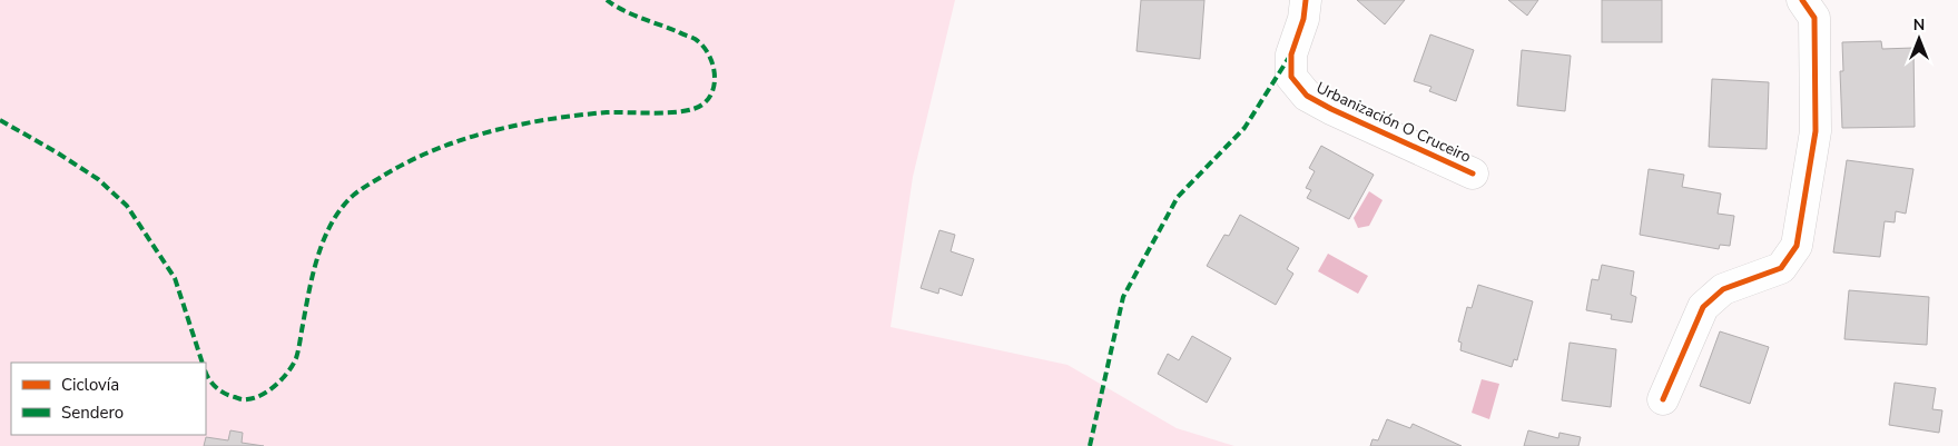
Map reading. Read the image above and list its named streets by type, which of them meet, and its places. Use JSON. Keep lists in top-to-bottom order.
{
  "streets": {
    "street": ["Urbanización O Cruceiro"]
  },
  "legend": ["Ciclovía", "Sendero"],
  "north": "top"
}
